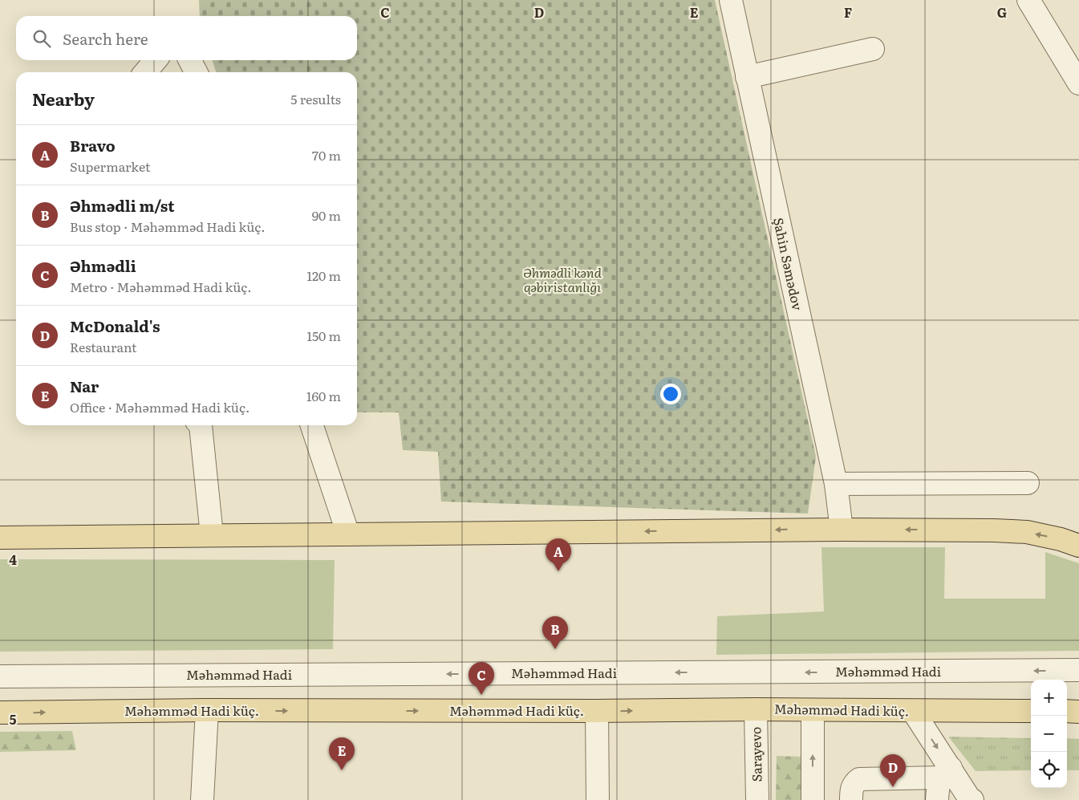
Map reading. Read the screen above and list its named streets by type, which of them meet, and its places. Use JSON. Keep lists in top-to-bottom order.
{
  "streets": {
    "main road": ["Məhəmməd Hadi küç."],
    "street": ["Şahin Səmədov", "Məhəmməd Hadi", "Sarayevo"]
  },
  "crossings": [
    ["Məhəmməd Hadi küç.", "Sarayevo"]
  ],
  "one_way": ["Məhəmməd Hadi"],
  "parks": ["Əhmədli kənd qəbiristanlığı"],
  "page": {
    "search": "Search here",
    "heading": ["Nearby", "5 results"],
    "list": [
      {
        "mark": "A",
        "name": "Bravo",
        "note": "Supermarket",
        "value": "70 m"
      },
      {
        "mark": "B",
        "name": "Əhmədli m/st",
        "note": "Bus stop · Məhəmməd Hadi küç.",
        "value": "90 m"
      },
      {
        "mark": "C",
        "name": "Əhmədli",
        "note": "Metro · Məhəmməd Hadi küç.",
        "value": "120 m"
      },
      {
        "mark": "D",
        "name": "McDonald's",
        "note": "Restaurant",
        "value": "150 m"
      },
      {
        "mark": "E",
        "name": "Nar",
        "note": "Office · Məhəmməd Hadi küç.",
        "value": "160 m"
      }
    ],
    "pins": [
      "A",
      "B",
      "C",
      "E",
      "D"
    ],
    "map_buttons": ["+", "−"]
  },
  "grid": {
    "columns": [
      "C",
      "D",
      "E",
      "F",
      "G"
    ],
    "rows": ["4", "5"]
  }
}
